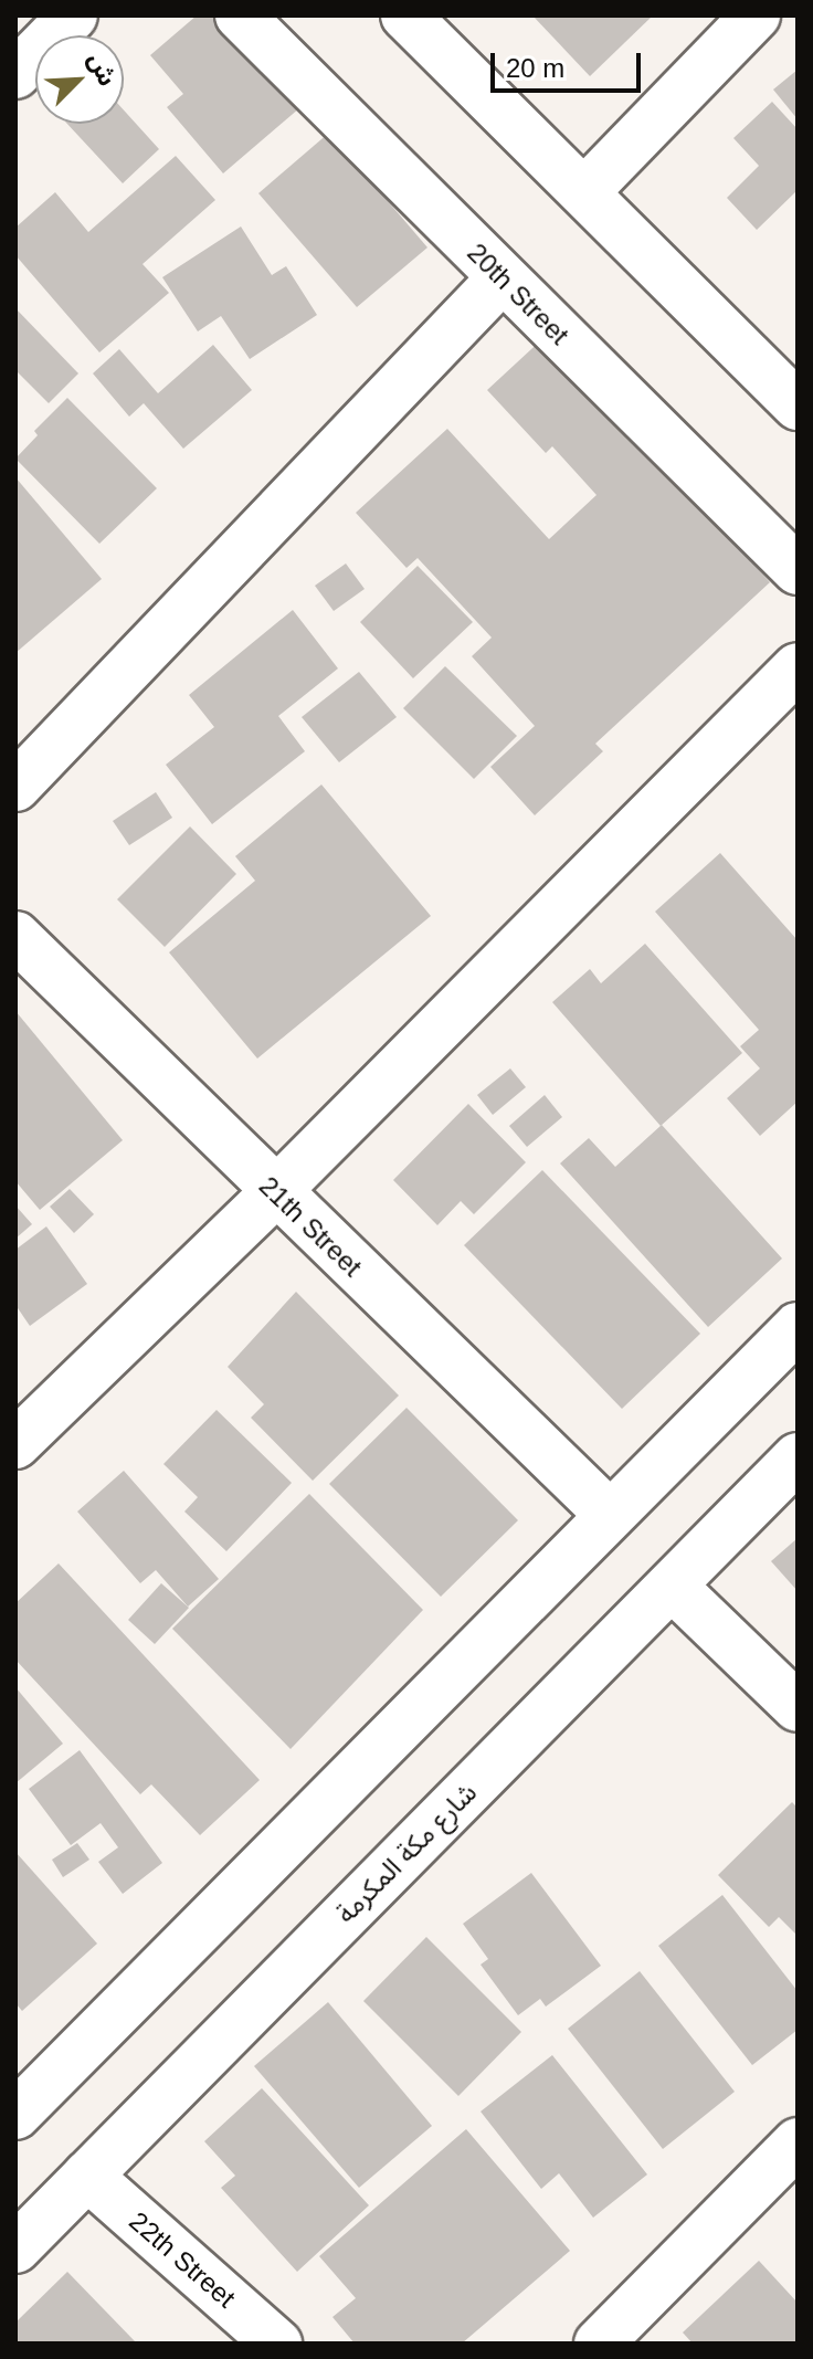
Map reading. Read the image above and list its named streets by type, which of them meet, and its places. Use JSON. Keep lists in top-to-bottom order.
{
  "streets": {
    "street": [
      "20th Street",
      "21th Street",
      "شارع مكة المكرمة",
      "22th Street"
    ]
  },
  "crossings": [
    ["شارع مكة المكرمة", "22th Street"]
  ],
  "scale_bar": "20 m",
  "north": "top right"
}
